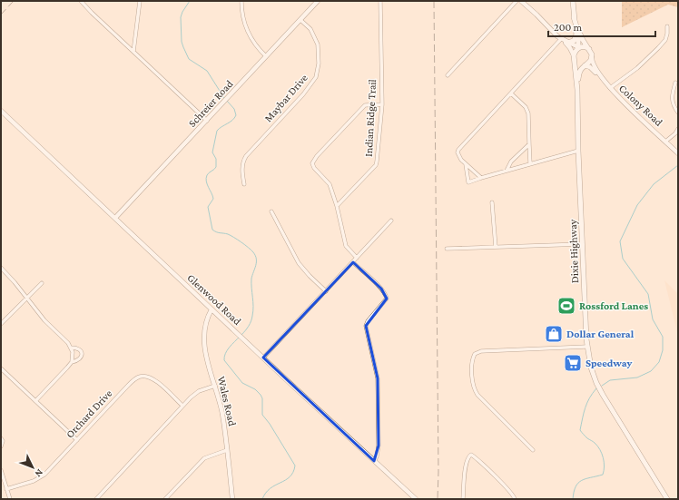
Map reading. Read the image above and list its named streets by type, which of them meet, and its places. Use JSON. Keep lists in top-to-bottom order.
{
  "streets": {
    "main road": ["Dixie Highway"],
    "street": [
      "Maybar Drive",
      "Schreier Road",
      "Colony Road",
      "Indian Ridge Trail",
      "Glenwood Road",
      "Wales Road",
      "Orchard Drive"
    ]
  },
  "crossings": [
    ["Maybar Drive", "Schreier Road"],
    ["Schreier Road", "Glenwood Road"],
    ["Colony Road", "Dixie Highway"],
    ["Glenwood Road", "Wales Road"]
  ],
  "places": {
    "sports": ["Rossford Lanes"],
    "shop": ["Dollar General"],
    "supermarket": ["Speedway"]
  },
  "scale_bar": "200 m",
  "north": "bottom right"
}
